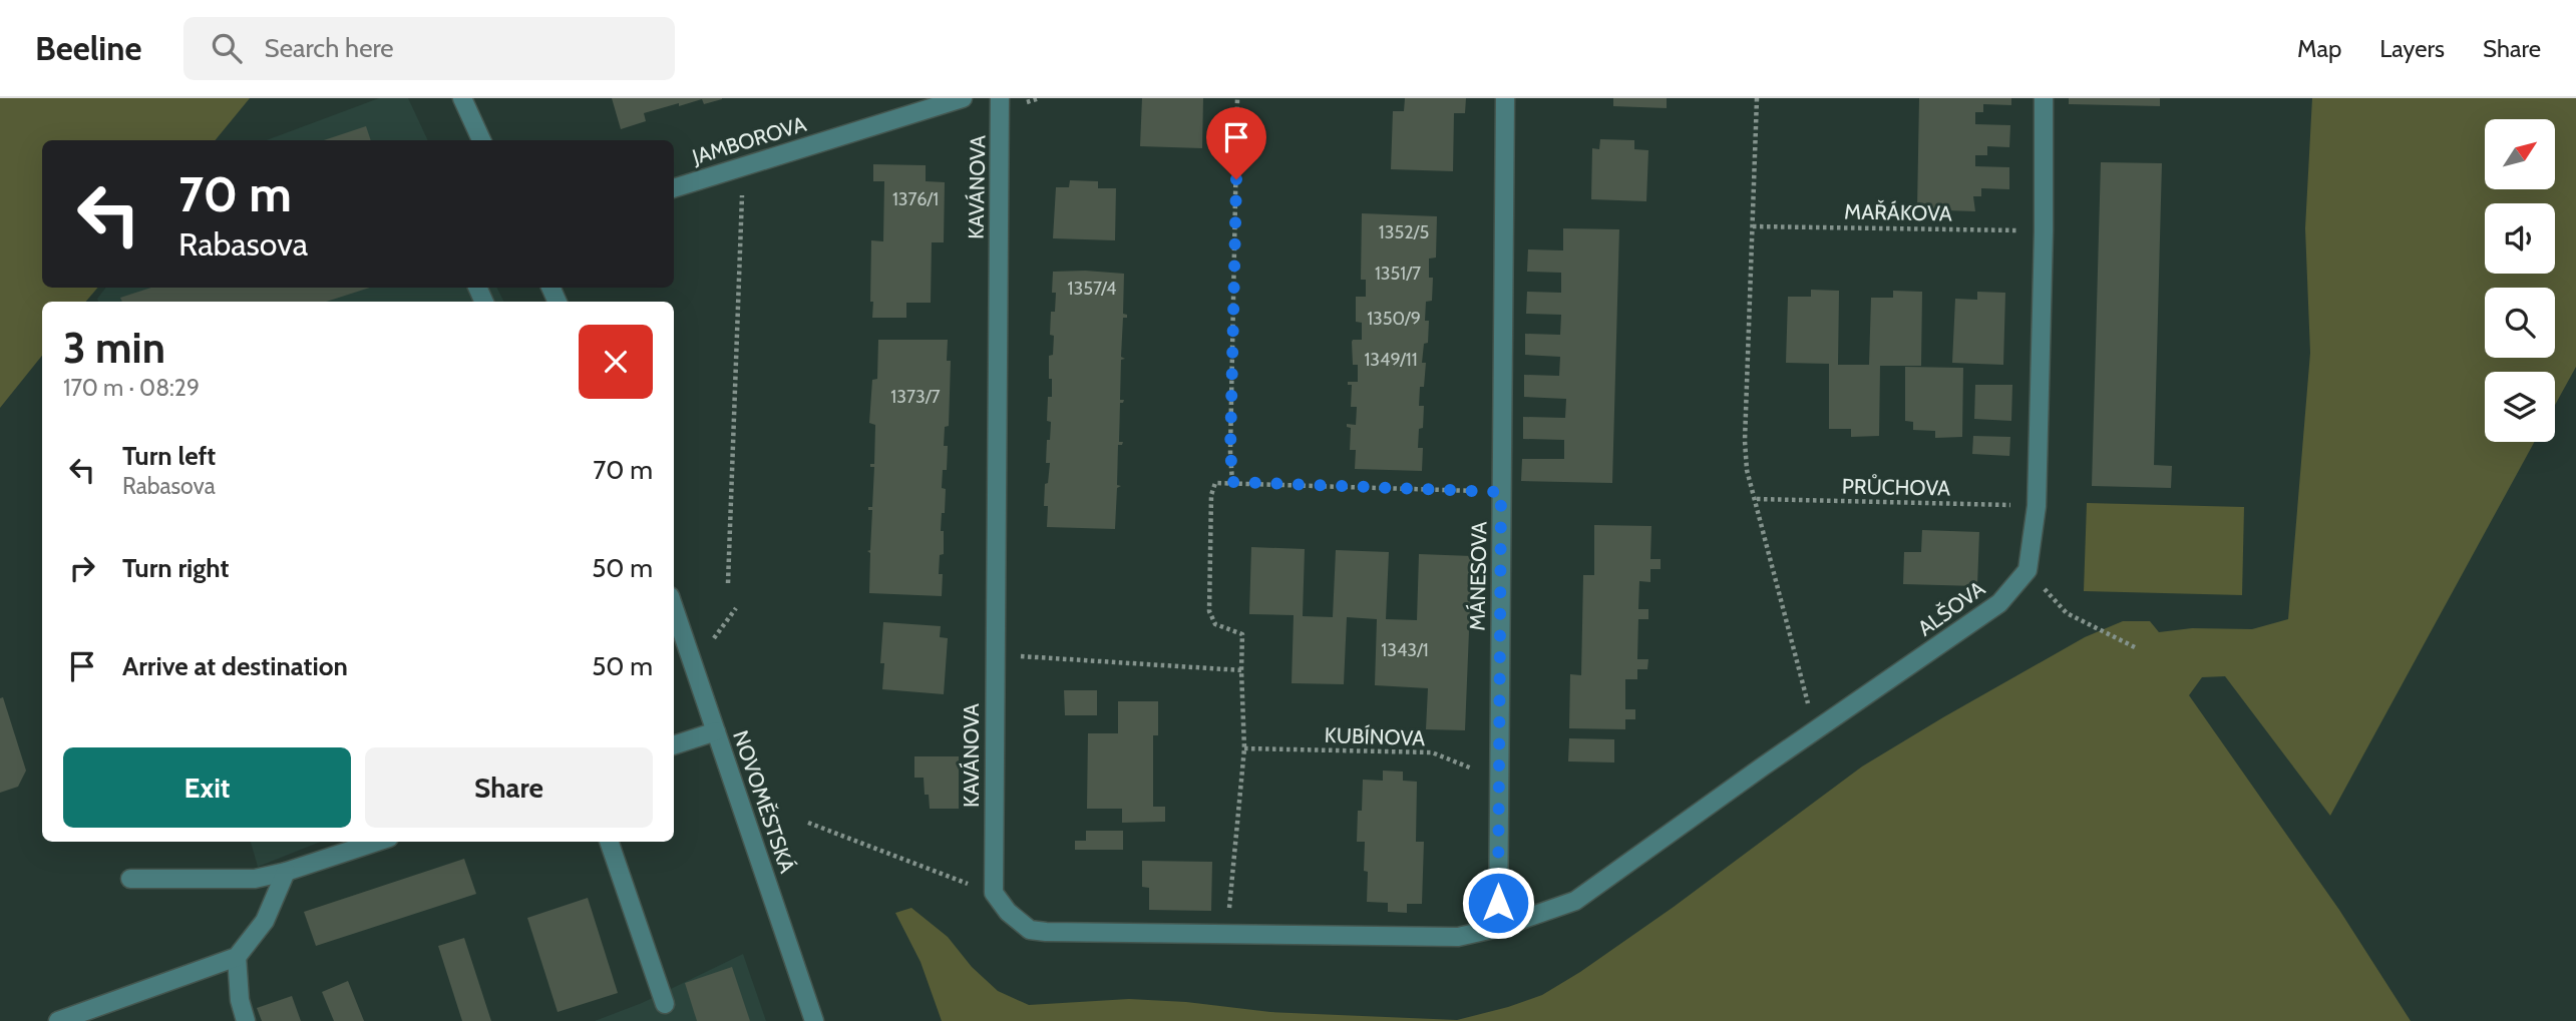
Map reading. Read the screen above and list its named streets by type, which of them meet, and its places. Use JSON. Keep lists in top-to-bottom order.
{
  "streets": {
    "street": [
      "JAMBOROVA",
      "KAVÁNOVA",
      "MÁNESOVA",
      "ALŠOVA",
      "NOVOMĚSTSKÁ"
    ],
    "path": ["MAŘÁKOVA", "PRŮCHOVA", "KUBÍNOVA"]
  },
  "crossings": [
    ["MÁNESOVA", "ALŠOVA"],
    ["MÁNESOVA", "KUBÍNOVA"]
  ],
  "house_numbers": [
    "1376/1",
    "1352/5",
    "1351/7",
    "1357/4",
    "1350/9",
    "1349/11",
    "1373/7",
    "1343/1"
  ],
  "north": "top right",
  "page": {
    "header": "Beeline",
    "search": "Search here",
    "nav": ["Map", "Layers", "Share"],
    "turn": ["70 m", "Rabasova"],
    "heading": ["3 min", "170 m · 08:29"],
    "list": [
      {
        "name": "Turn left",
        "note": "Rabasova",
        "value": "70 m"
      },
      {
        "name": "Turn right",
        "value": "50 m"
      },
      {
        "name": "Arrive at destination",
        "value": "50 m"
      }
    ],
    "buttons": ["Exit", "Share"]
  }
}
